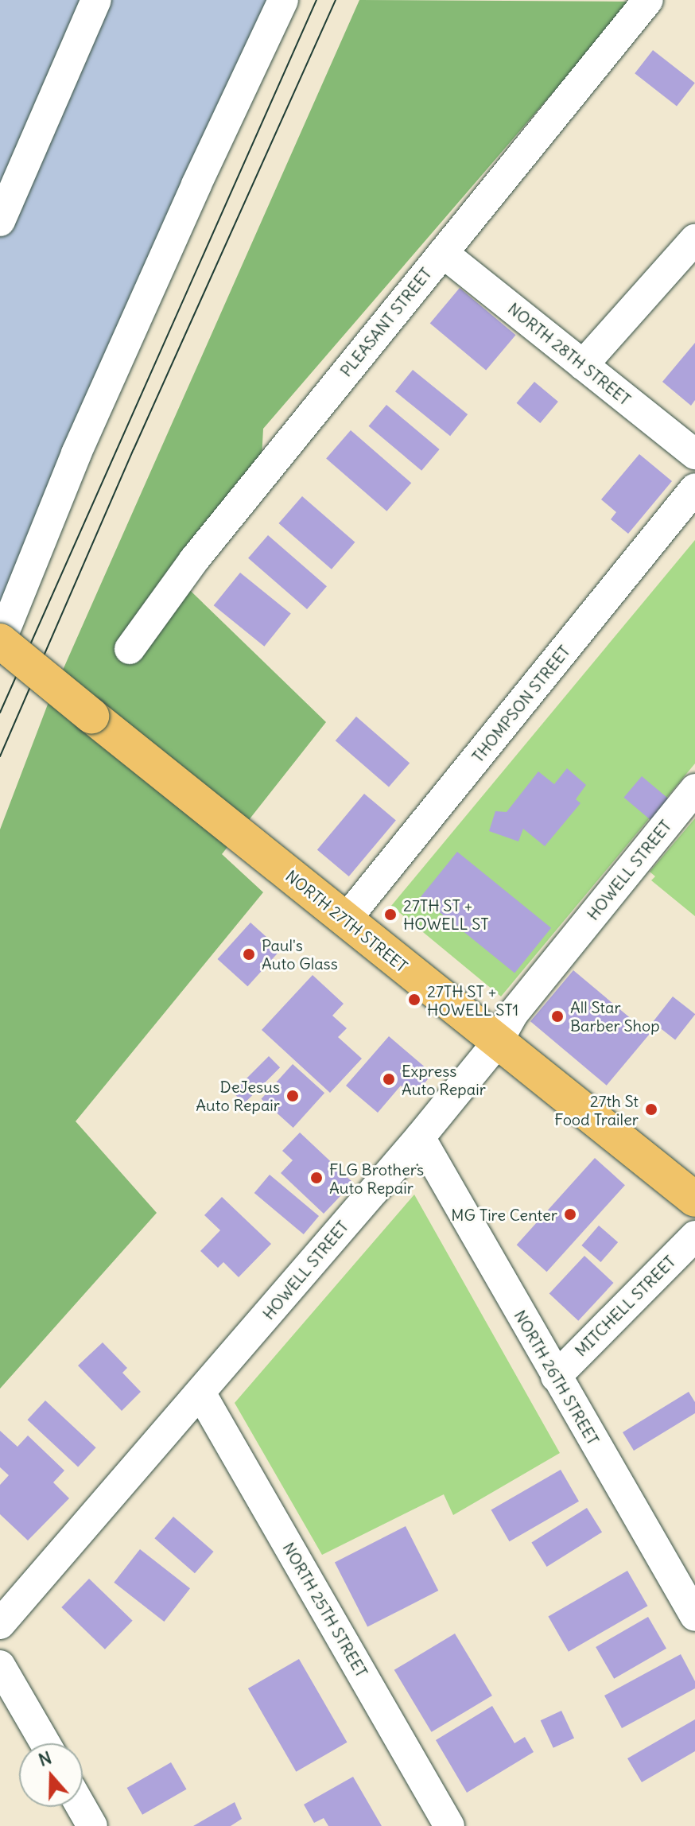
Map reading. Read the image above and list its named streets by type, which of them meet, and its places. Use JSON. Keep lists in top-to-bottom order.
{
  "streets": {
    "main road": ["NORTH 27TH STREET"],
    "street": [
      "PLEASANT STREET",
      "NORTH 28TH STREET",
      "THOMPSON STREET",
      "HOWELL STREET",
      "MITCHELL STREET",
      "NORTH 26TH STREET",
      "NORTH 25TH STREET"
    ]
  },
  "crossings": [
    ["PLEASANT STREET", "NORTH 28TH STREET"],
    ["THOMPSON STREET", "NORTH 27TH STREET"],
    ["HOWELL STREET", "NORTH 27TH STREET"],
    ["HOWELL STREET", "NORTH 26TH STREET"],
    ["HOWELL STREET", "NORTH 25TH STREET"],
    ["MITCHELL STREET", "NORTH 26TH STREET"]
  ],
  "places": [
    "27TH ST + HOWELL ST",
    "Paul's Auto Glass",
    "27TH ST + HOWELL ST1",
    "All Star Barber Shop",
    "Express Auto Repair",
    "DeJesus Auto Repair",
    "27th St Food Trailer",
    "FLG Brothers Auto Repair",
    "MG Tire Center"
  ],
  "north": "top"
}
